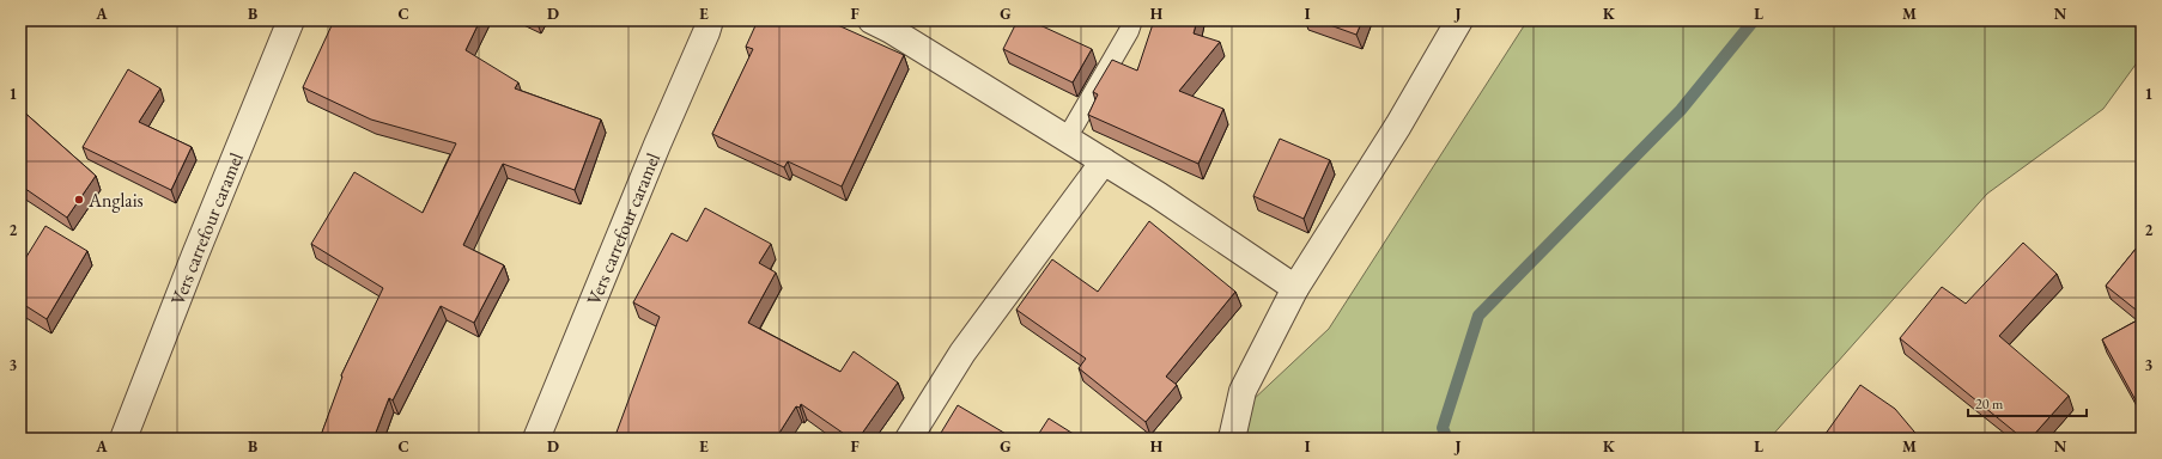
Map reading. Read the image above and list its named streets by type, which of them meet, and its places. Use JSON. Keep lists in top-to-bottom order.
{
  "streets": {
    "street": ["Vers carrefour caramel"]
  },
  "places": ["Anglais"],
  "scale_bar": "20 m",
  "grid": {
    "columns": [
      "A",
      "B",
      "C",
      "D",
      "E",
      "F",
      "G",
      "H",
      "I",
      "J",
      "K",
      "L",
      "M",
      "N"
    ],
    "rows": ["1", "2", "3"]
  }
}
